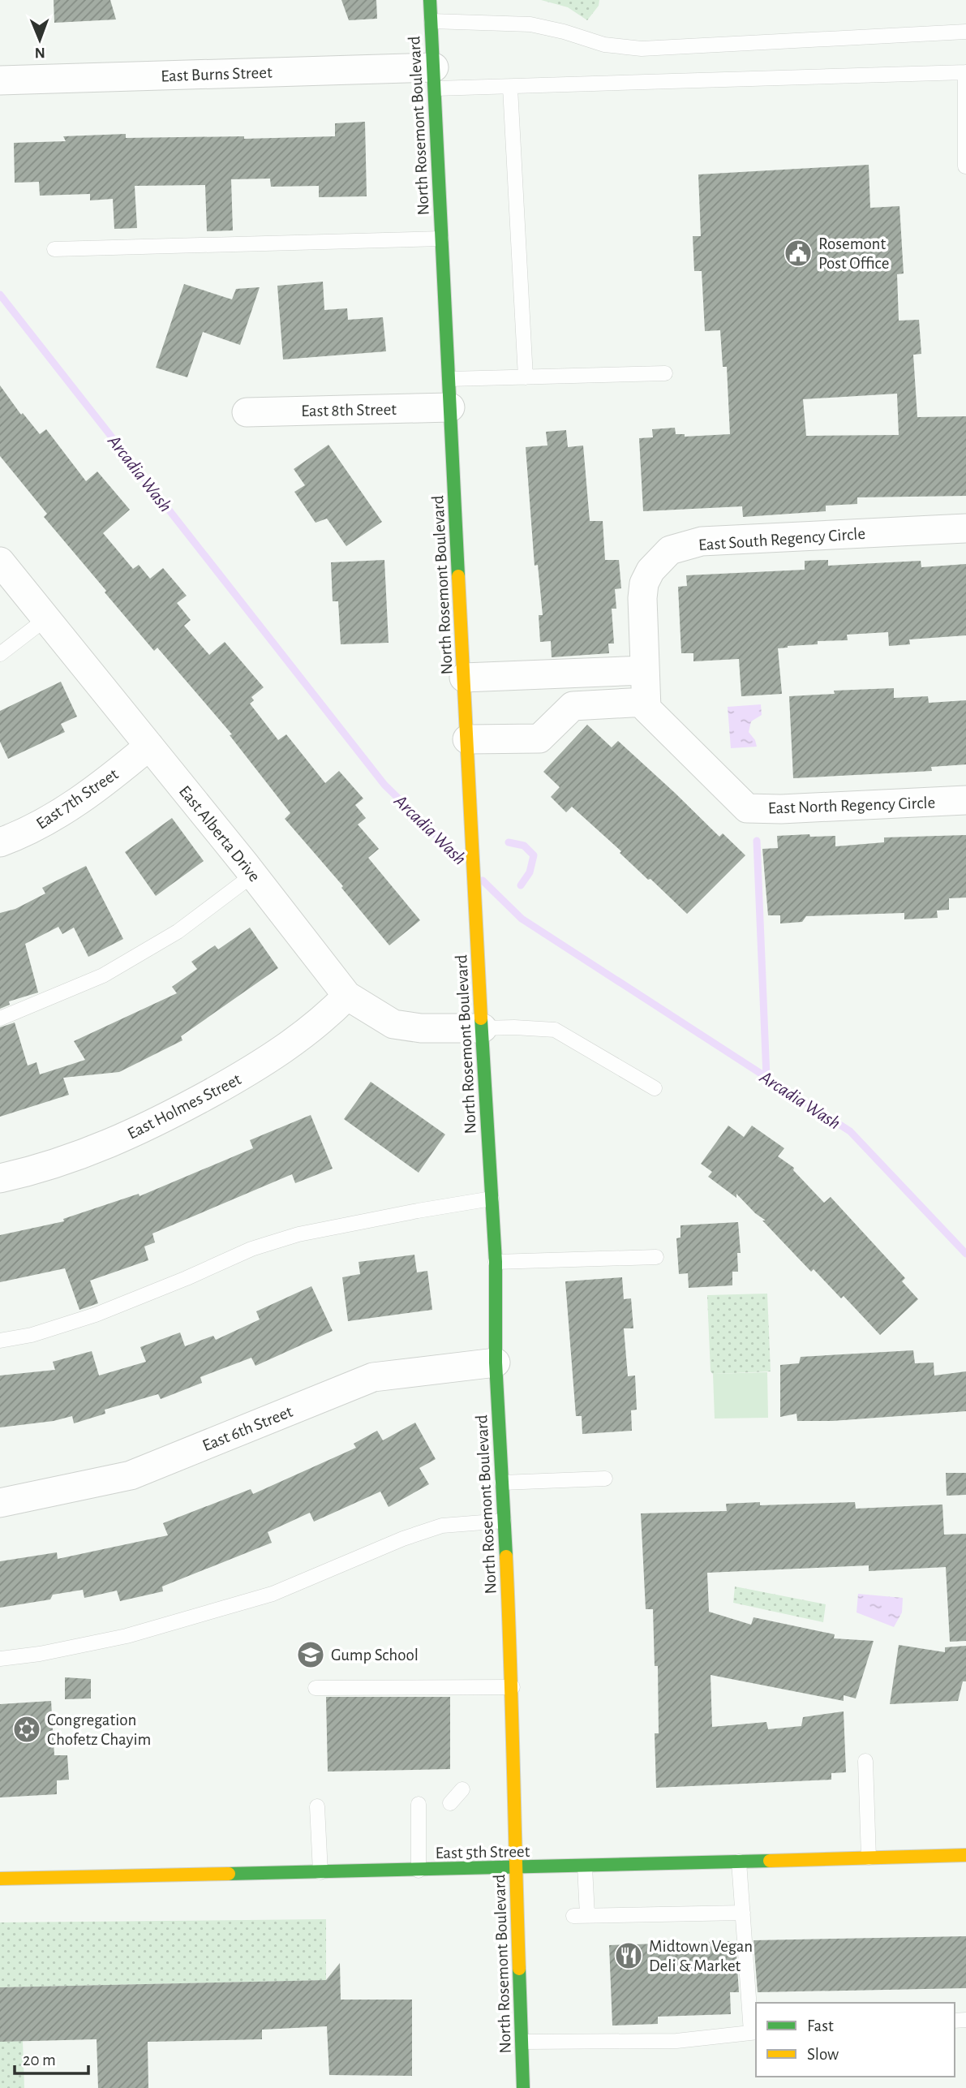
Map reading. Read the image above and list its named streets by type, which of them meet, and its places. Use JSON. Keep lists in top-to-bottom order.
{
  "streets": {
    "street": [
      "East Burns Street",
      "North Rosemont Boulevard",
      "East 8th Street",
      "East South Regency Circle",
      "East 7th Street",
      "East North Regency Circle",
      "East Alberta Drive",
      "East Holmes Street",
      "East 6th Street",
      "East 5th Street"
    ]
  },
  "crossings": [
    ["East Burns Street", "North Rosemont Boulevard"],
    ["North Rosemont Boulevard", "East 8th Street"],
    ["North Rosemont Boulevard", "East Alberta Drive"],
    ["North Rosemont Boulevard", "East 6th Street"],
    ["North Rosemont Boulevard", "East 5th Street"],
    ["East 7th Street", "East Alberta Drive"],
    ["East Alberta Drive", "East Holmes Street"]
  ],
  "water": ["Arcadia Wash"],
  "places": {
    "public building": ["Rosemont Post Office"],
    "school or university": ["Gump School"],
    "synagogue": ["Congregation Chofetz Chayim"],
    "restaurant": ["Midtown Vegan Deli & Market"]
  },
  "legend": ["Fast", "Slow"],
  "scale_bar": "20 m",
  "north": "bottom"
}
